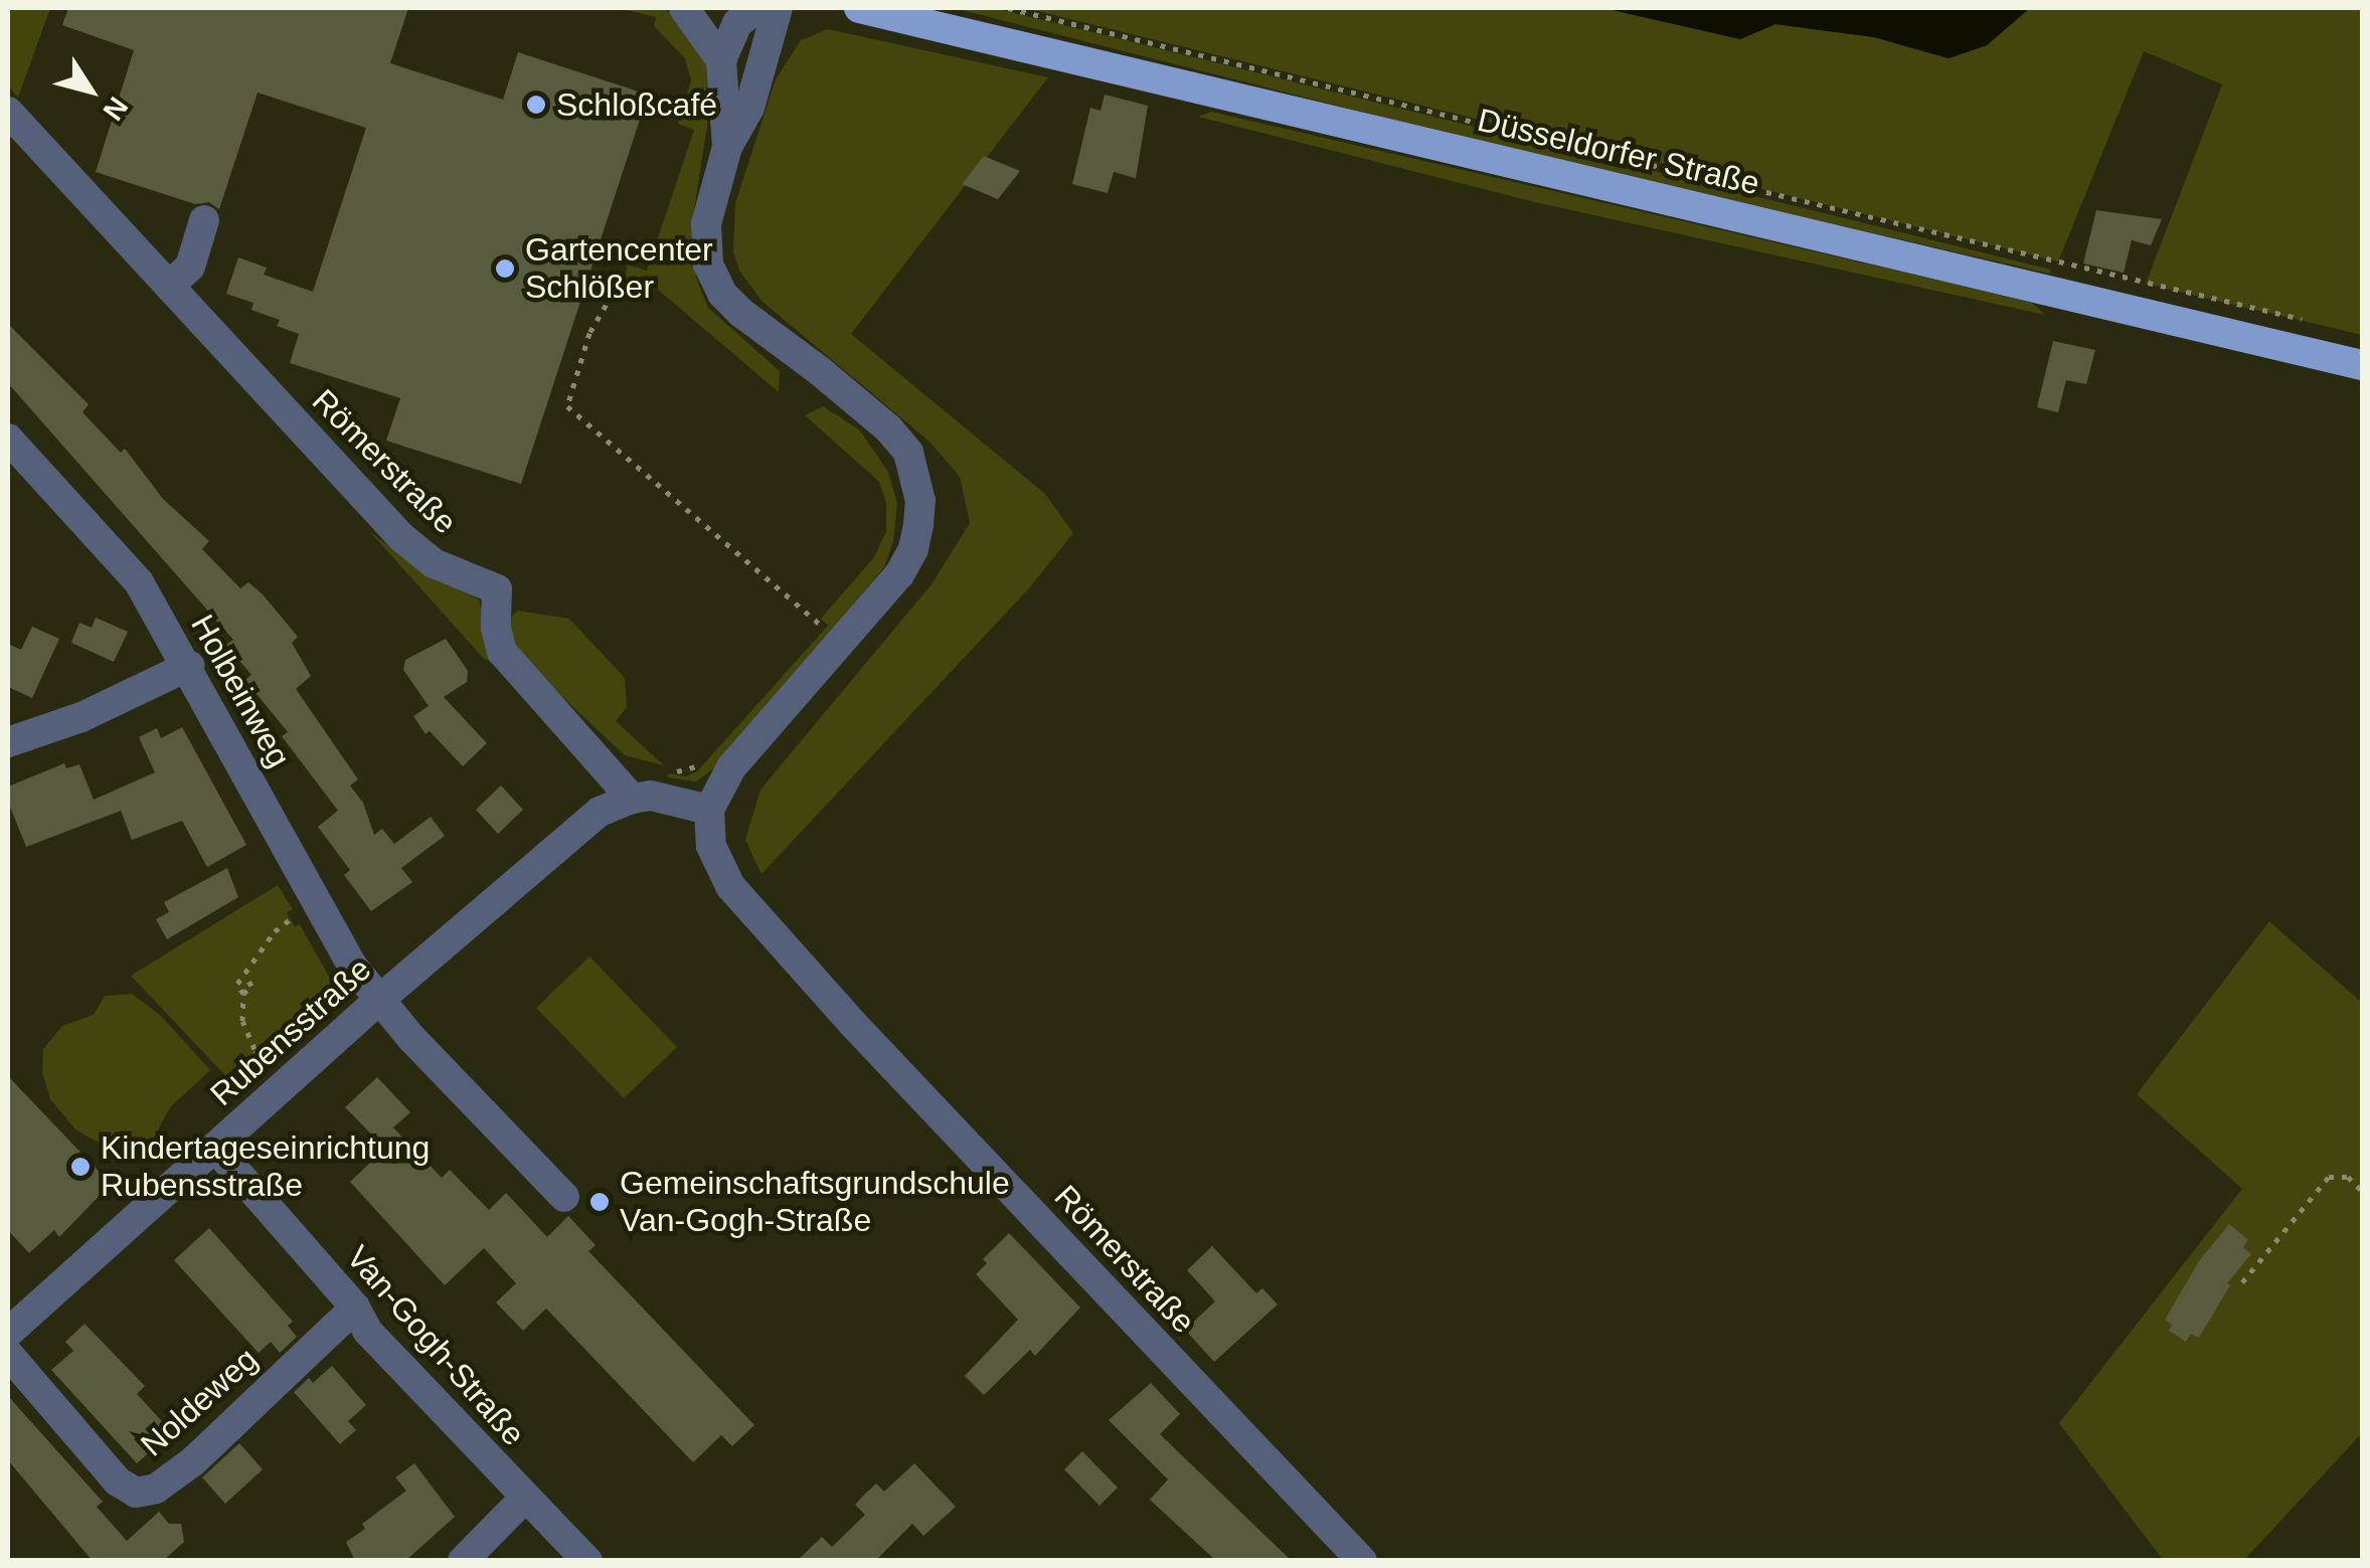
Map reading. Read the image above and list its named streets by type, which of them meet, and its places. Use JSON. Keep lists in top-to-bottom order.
{
  "streets": {
    "main road": ["Düsseldorfer Straße"],
    "street": [
      "Römerstraße",
      "Holbeinweg",
      "Rubensstraße",
      "Van-Gogh-Straße",
      "Noldeweg"
    ]
  },
  "crossings": [
    ["Römerstraße", "Rubensstraße"],
    ["Holbeinweg", "Rubensstraße"],
    ["Rubensstraße", "Van-Gogh-Straße"],
    ["Van-Gogh-Straße", "Noldeweg"]
  ],
  "places": [
    "Schloßcafé",
    "Gartencenter Schlößer",
    "Kindertageseinrichtung Rubensstraße",
    "Gemeinschaftsgrundschule Van-Gogh-Straße"
  ],
  "north": "bottom right"
}
